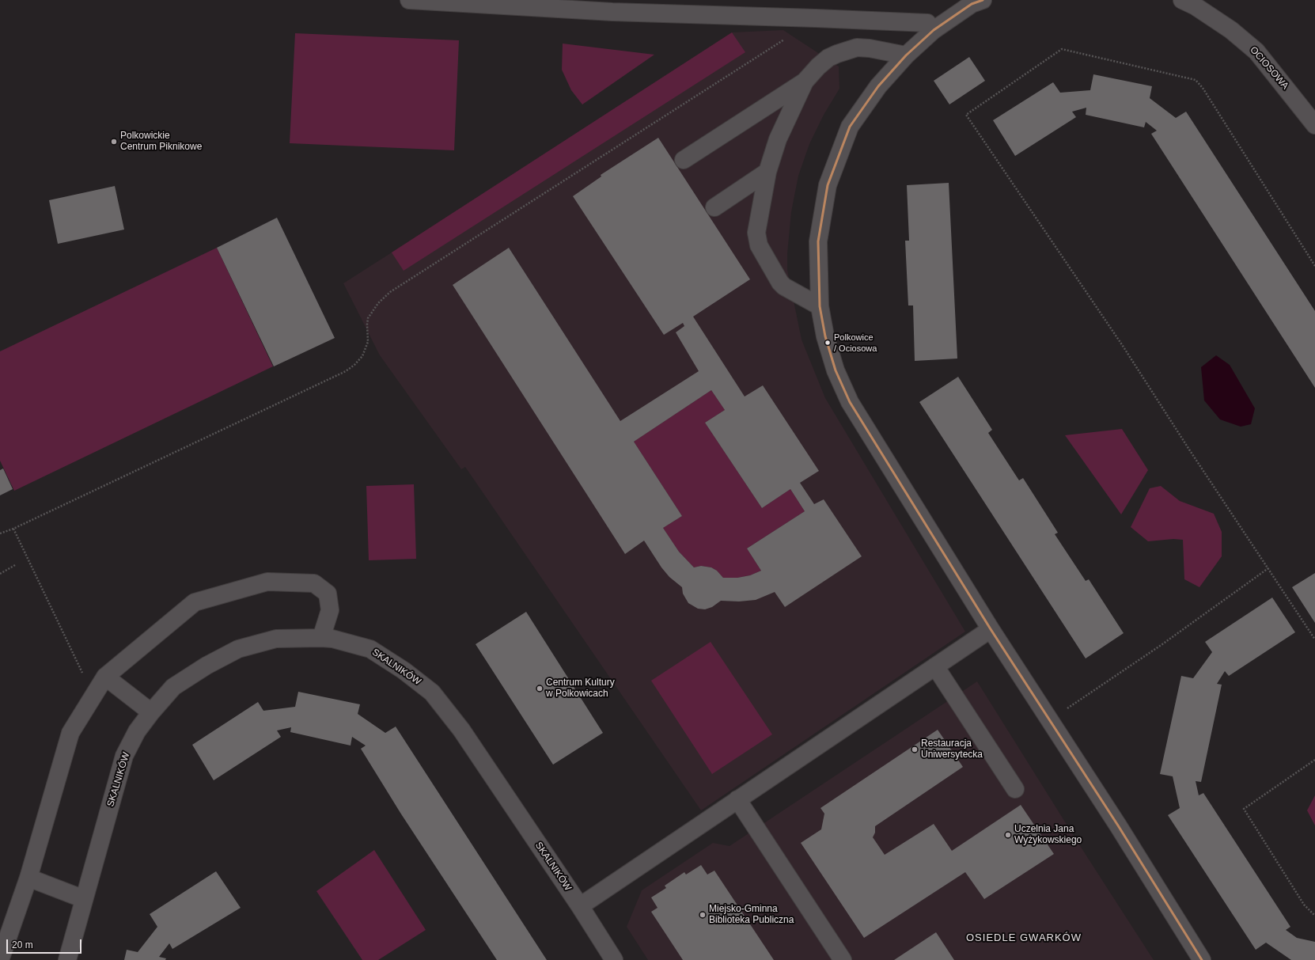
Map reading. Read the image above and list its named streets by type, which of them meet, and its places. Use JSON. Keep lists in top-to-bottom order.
{
  "streets": {
    "street": ["OCIOSOWA", "SKALNIKÓW"]
  },
  "districts": ["OSIEDLE GWARKÓW"],
  "places": [
    "Polkowickie Centrum Piknikowe",
    "Polkowice / Ociosowa",
    "Centrum Kultury w Polkowicach",
    "Restauracja Uniwersytecka",
    "Uczelnia Jana Wyżykowskiego",
    "Miejsko-Gminna Biblioteka Publiczna"
  ],
  "scale_bar": "20 m"
}
